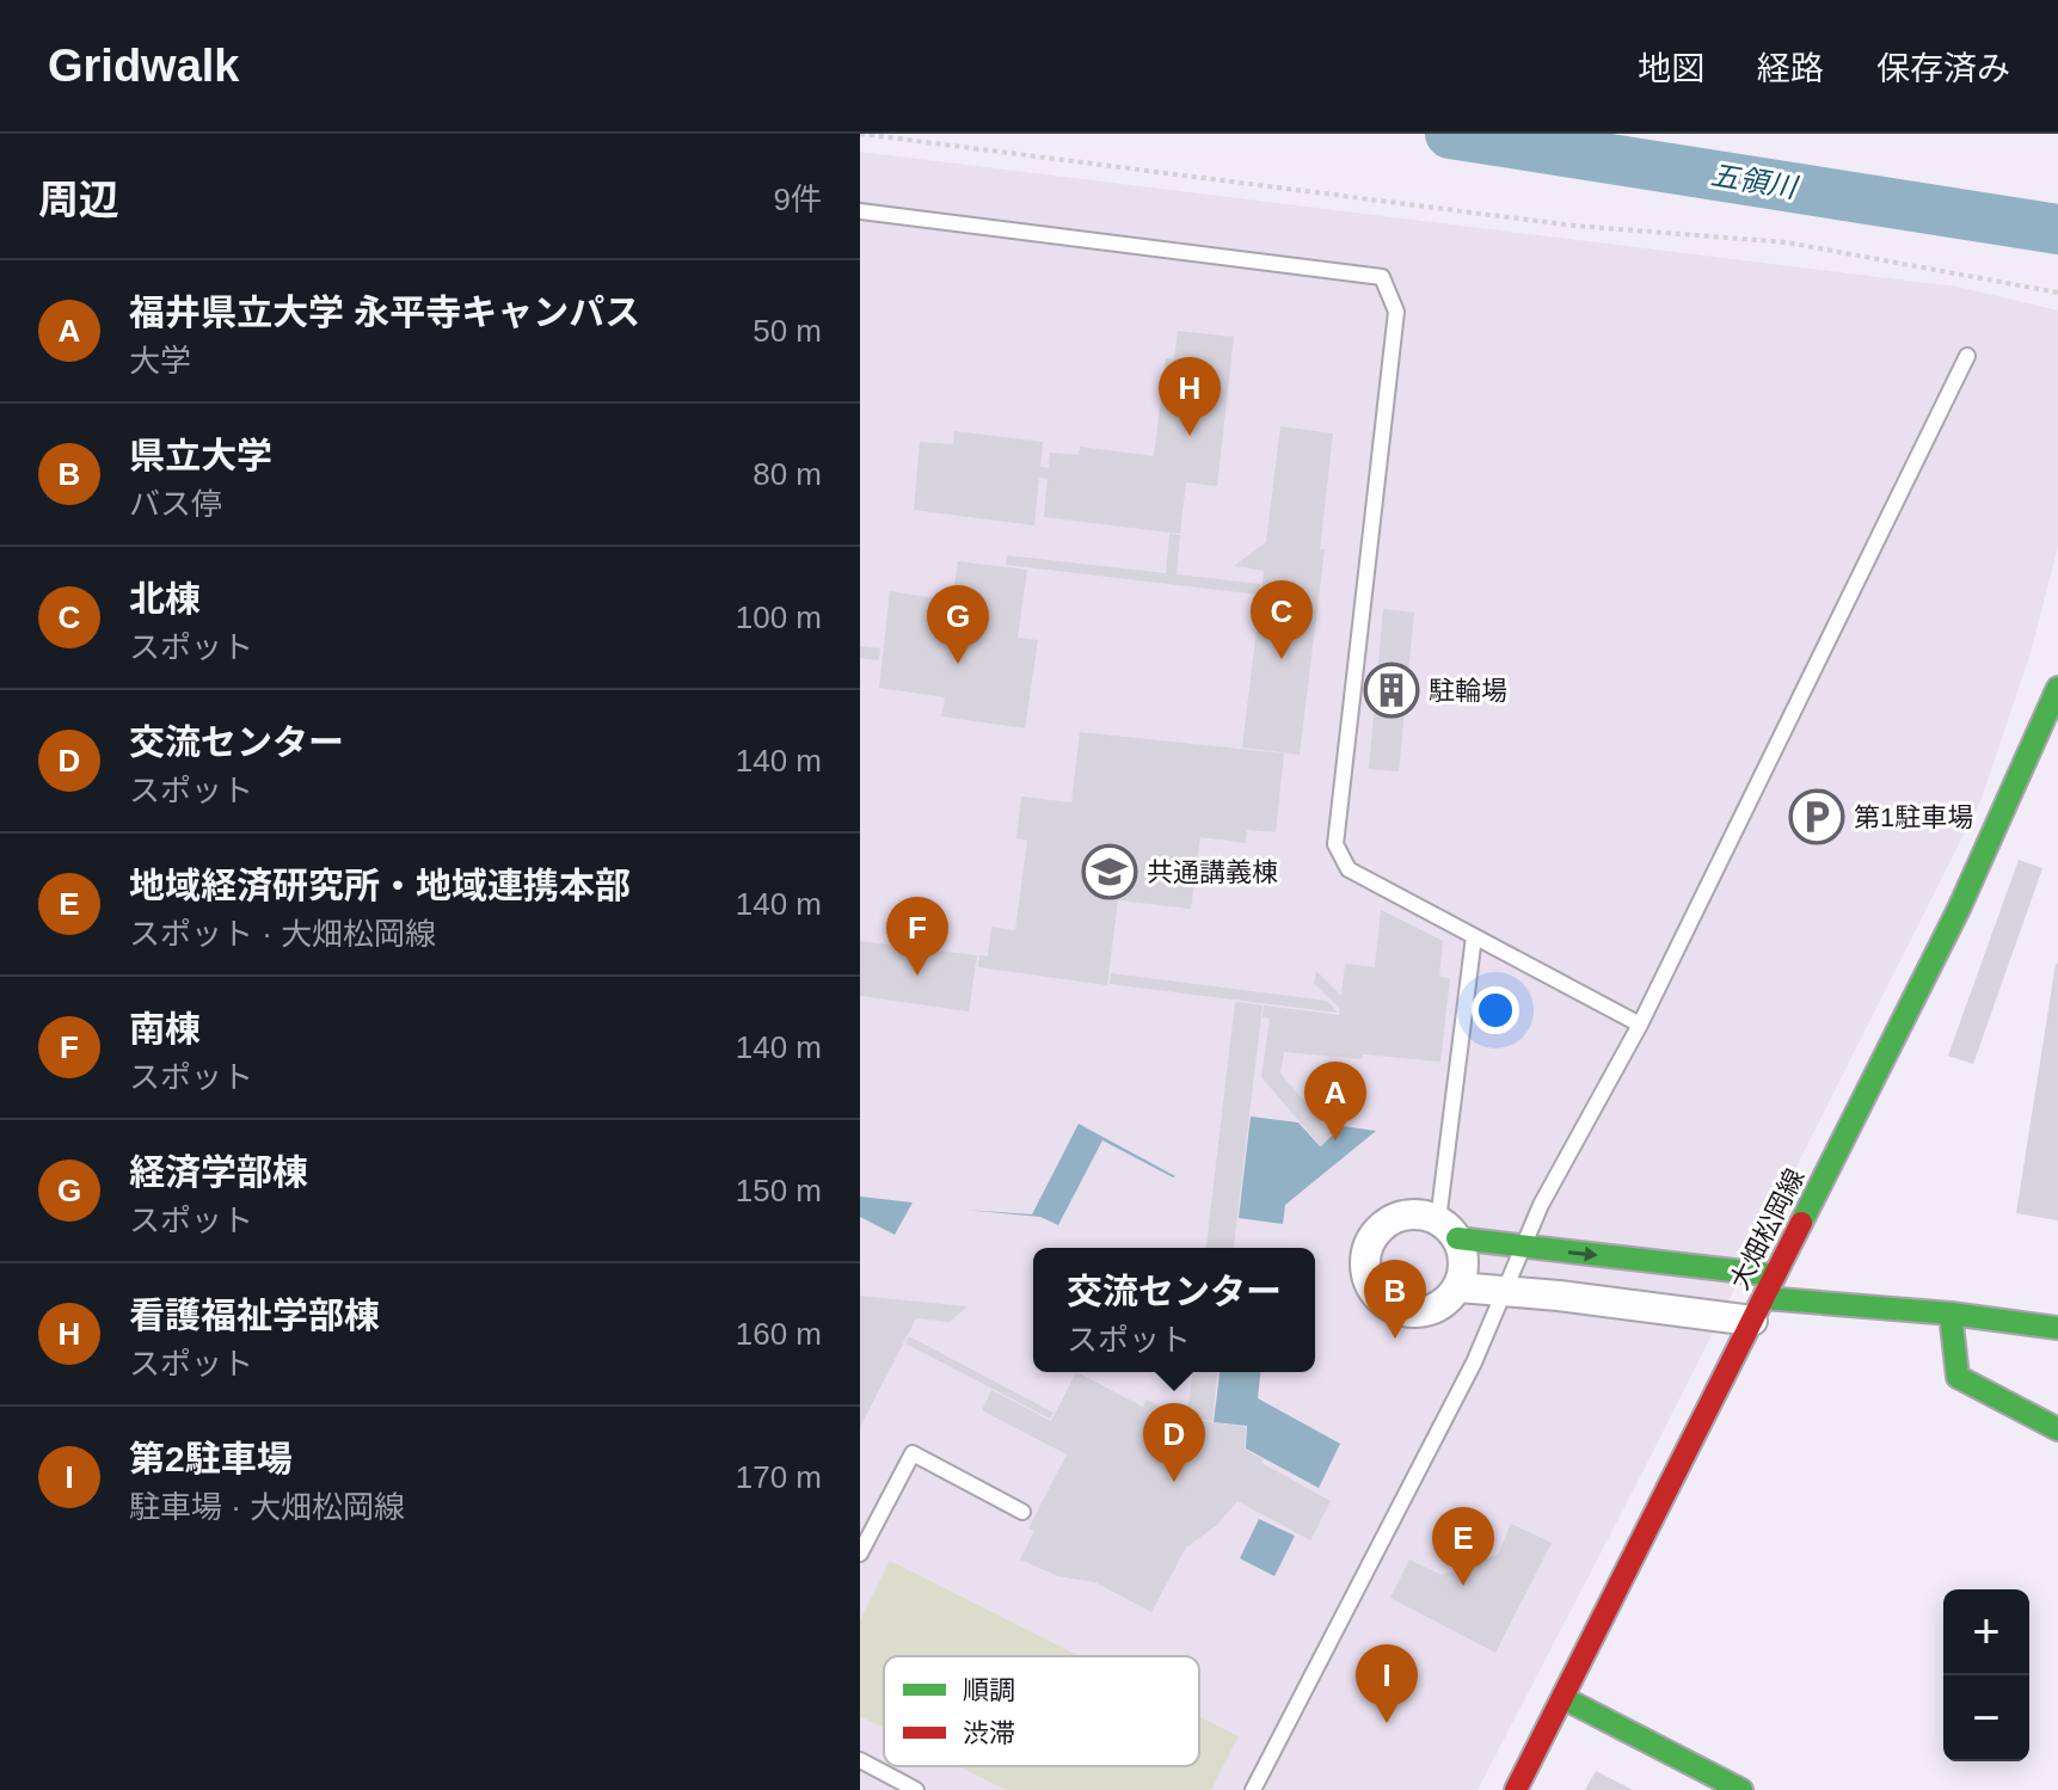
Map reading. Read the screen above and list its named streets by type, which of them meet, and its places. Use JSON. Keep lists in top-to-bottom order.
{
  "streets": {
    "main road": ["大畑松岡線"]
  },
  "water": ["五領川"],
  "places": {
    "building": ["駐輪場"],
    "parking": ["第1駐車場"],
    "school or university": ["共通講義棟"]
  },
  "legend": ["順調", "渋滞"],
  "page": {
    "header": "Gridwalk",
    "nav": ["地図", "経路", "保存済み"],
    "heading": ["周辺", "9件"],
    "list": [
      {
        "mark": "A",
        "name": "福井県立大学 永平寺キャンパス",
        "note": "大学",
        "value": "50 m"
      },
      {
        "mark": "B",
        "name": "県立大学",
        "note": "バス停",
        "value": "80 m"
      },
      {
        "mark": "C",
        "name": "北棟",
        "note": "スポット",
        "value": "100 m"
      },
      {
        "mark": "D",
        "name": "交流センター",
        "note": "スポット",
        "value": "140 m"
      },
      {
        "mark": "E",
        "name": "地域経済研究所・地域連携本部",
        "note": "スポット · 大畑松岡線",
        "value": "140 m"
      },
      {
        "mark": "F",
        "name": "南棟",
        "note": "スポット",
        "value": "140 m"
      },
      {
        "mark": "G",
        "name": "経済学部棟",
        "note": "スポット",
        "value": "150 m"
      },
      {
        "mark": "H",
        "name": "看護福祉学部棟",
        "note": "スポット",
        "value": "160 m"
      },
      {
        "mark": "I",
        "name": "第2駐車場",
        "note": "駐車場 · 大畑松岡線",
        "value": "170 m"
      }
    ],
    "pins": [
      "H",
      "C",
      "G",
      "F",
      "A",
      "B",
      "D",
      "E",
      "I"
    ],
    "popup": ["交流センター", "スポット"],
    "map_buttons": ["+", "−"]
  }
}
